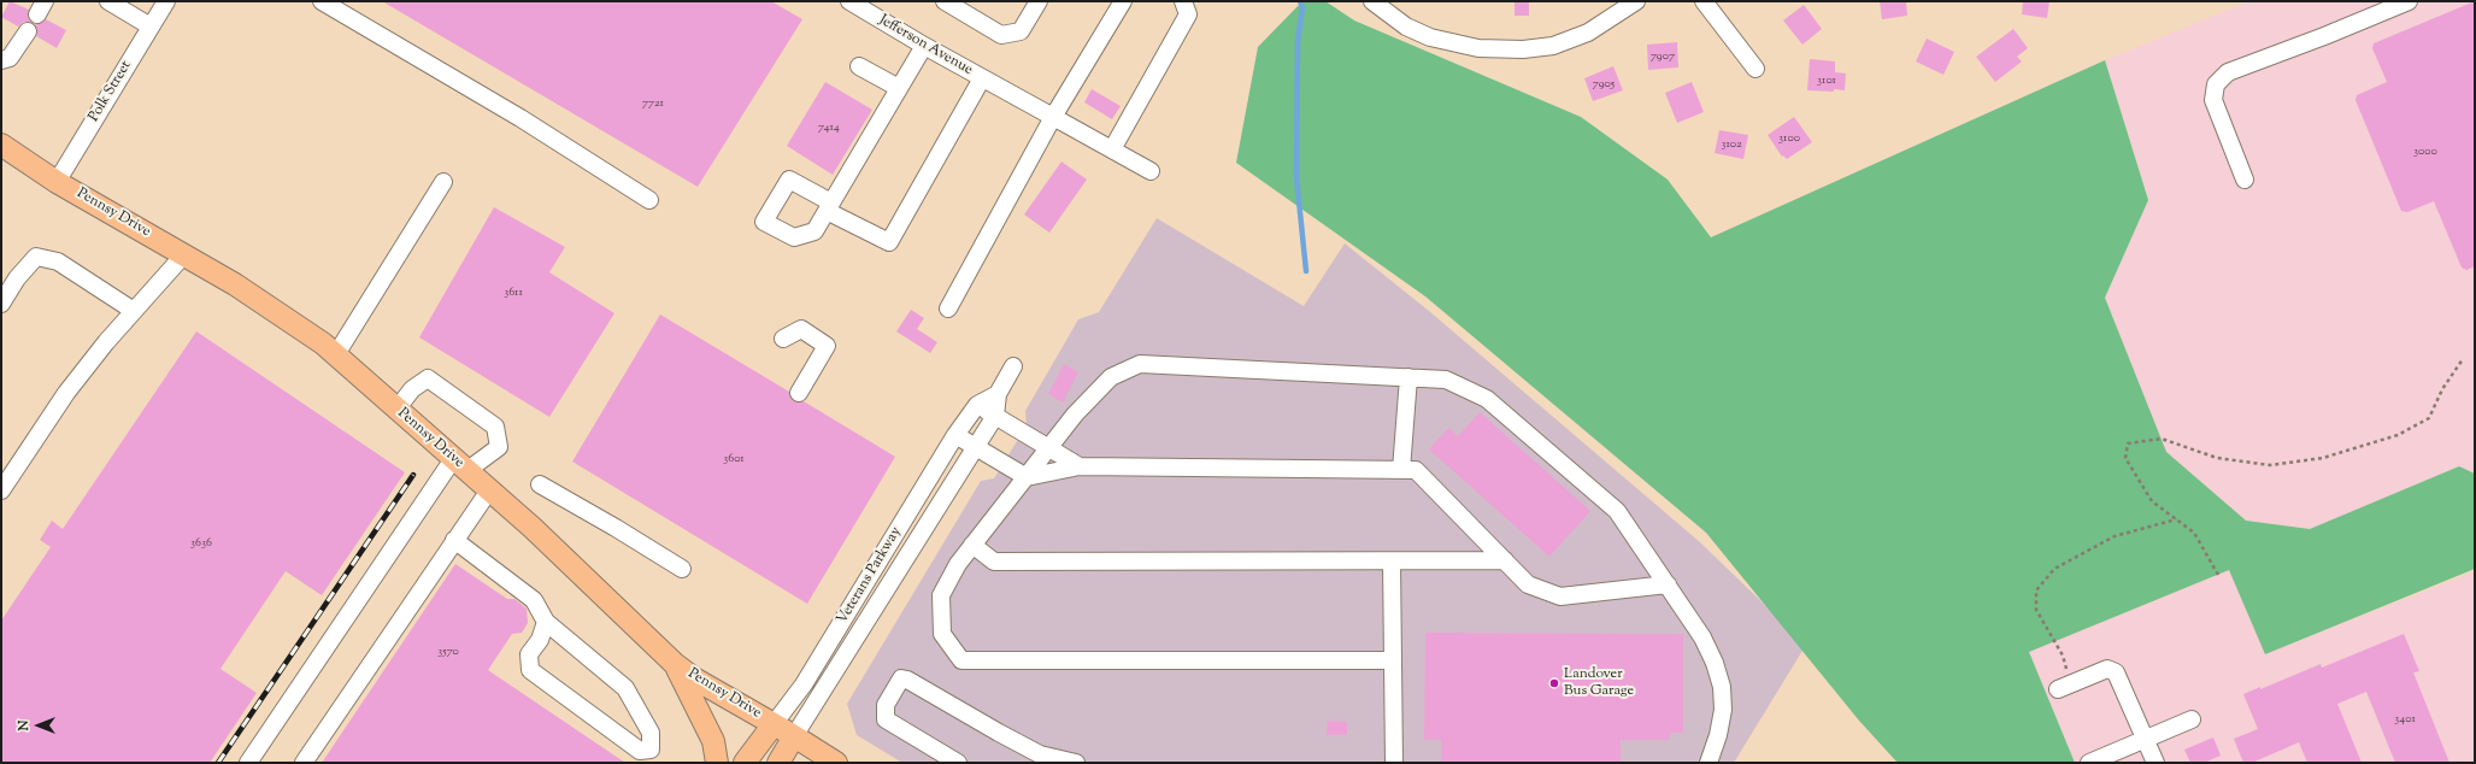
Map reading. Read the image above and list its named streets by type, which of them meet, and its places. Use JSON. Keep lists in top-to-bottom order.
{
  "streets": {
    "main road": ["Pennsy Drive", "Veterans Parkway"],
    "street": ["Jefferson Avenue", "Polk Street"]
  },
  "crossings": [
    ["Polk Street", "Pennsy Drive"],
    ["Pennsy Drive", "Veterans Parkway"]
  ],
  "places": ["Landover Bus Garage"],
  "house_numbers": [
    "7907",
    "3101",
    "7905",
    "7721",
    "7414",
    "3100",
    "3102",
    "3000",
    "3611",
    "3601",
    "3636",
    "3570",
    "3401"
  ],
  "north": "left"
}
